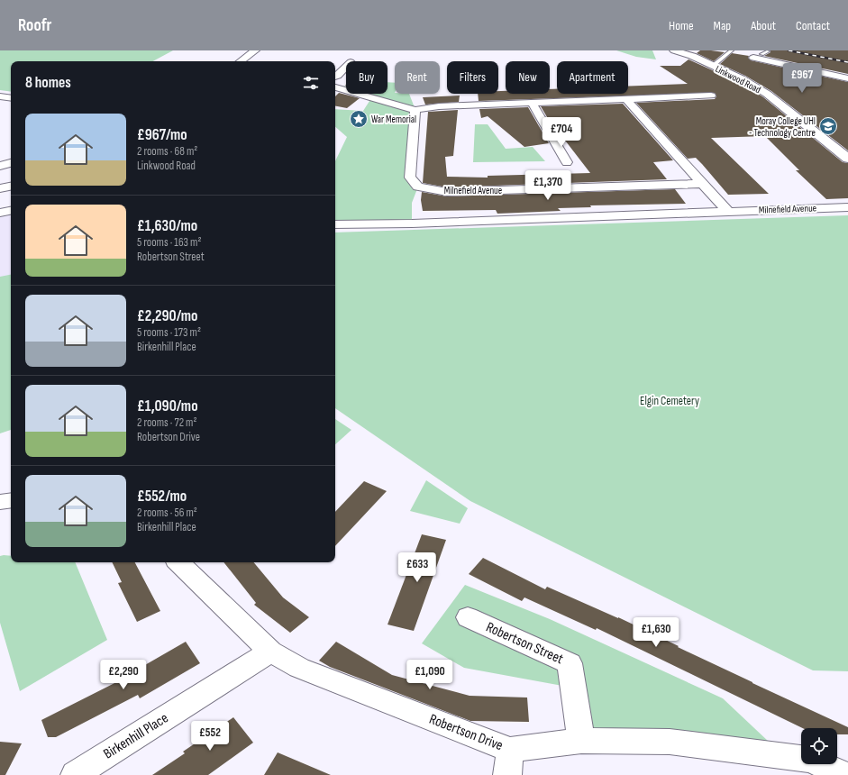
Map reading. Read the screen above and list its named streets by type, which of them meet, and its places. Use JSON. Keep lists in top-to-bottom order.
{
  "streets": {
    "street": [
      "Linkwood Road",
      "Milnefield Avenue",
      "Robertson Street",
      "Robertson Drive",
      "Birkenhill Place"
    ]
  },
  "crossings": [
    ["Robertson Street", "Robertson Drive"],
    ["Robertson Drive", "Birkenhill Place"]
  ],
  "parks": ["Elgin Cemetery"],
  "places": {
    "place": ["War Memorial"],
    "school or university": ["Moray College UHI - Technology Centre"]
  },
  "page": {
    "header": "Roofr",
    "nav": [
      "Home",
      "Map",
      "About",
      "Contact"
    ],
    "chip": [
      "Buy",
      "Rent",
      "Filters",
      "New",
      "Apartment"
    ],
    "heading": "8 homes",
    "price": [
      "£967",
      "£704",
      "£1,370",
      "£633",
      "£1,630",
      "£2,290",
      "£1,090",
      "£552"
    ],
    "list": [
      {
        "name": "£967/mo",
        "note": "2 rooms · 68 m² · Linkwood Road"
      },
      {
        "name": "£1,630/mo",
        "note": "5 rooms · 163 m² · Robertson Street"
      },
      {
        "name": "£2,290/mo",
        "note": "5 rooms · 173 m² · Birkenhill Place"
      },
      {
        "name": "£1,090/mo",
        "note": "2 rooms · 72 m² · Robertson Drive"
      },
      {
        "name": "£552/mo",
        "note": "2 rooms · 56 m² · Birkenhill Place"
      }
    ]
  }
}
